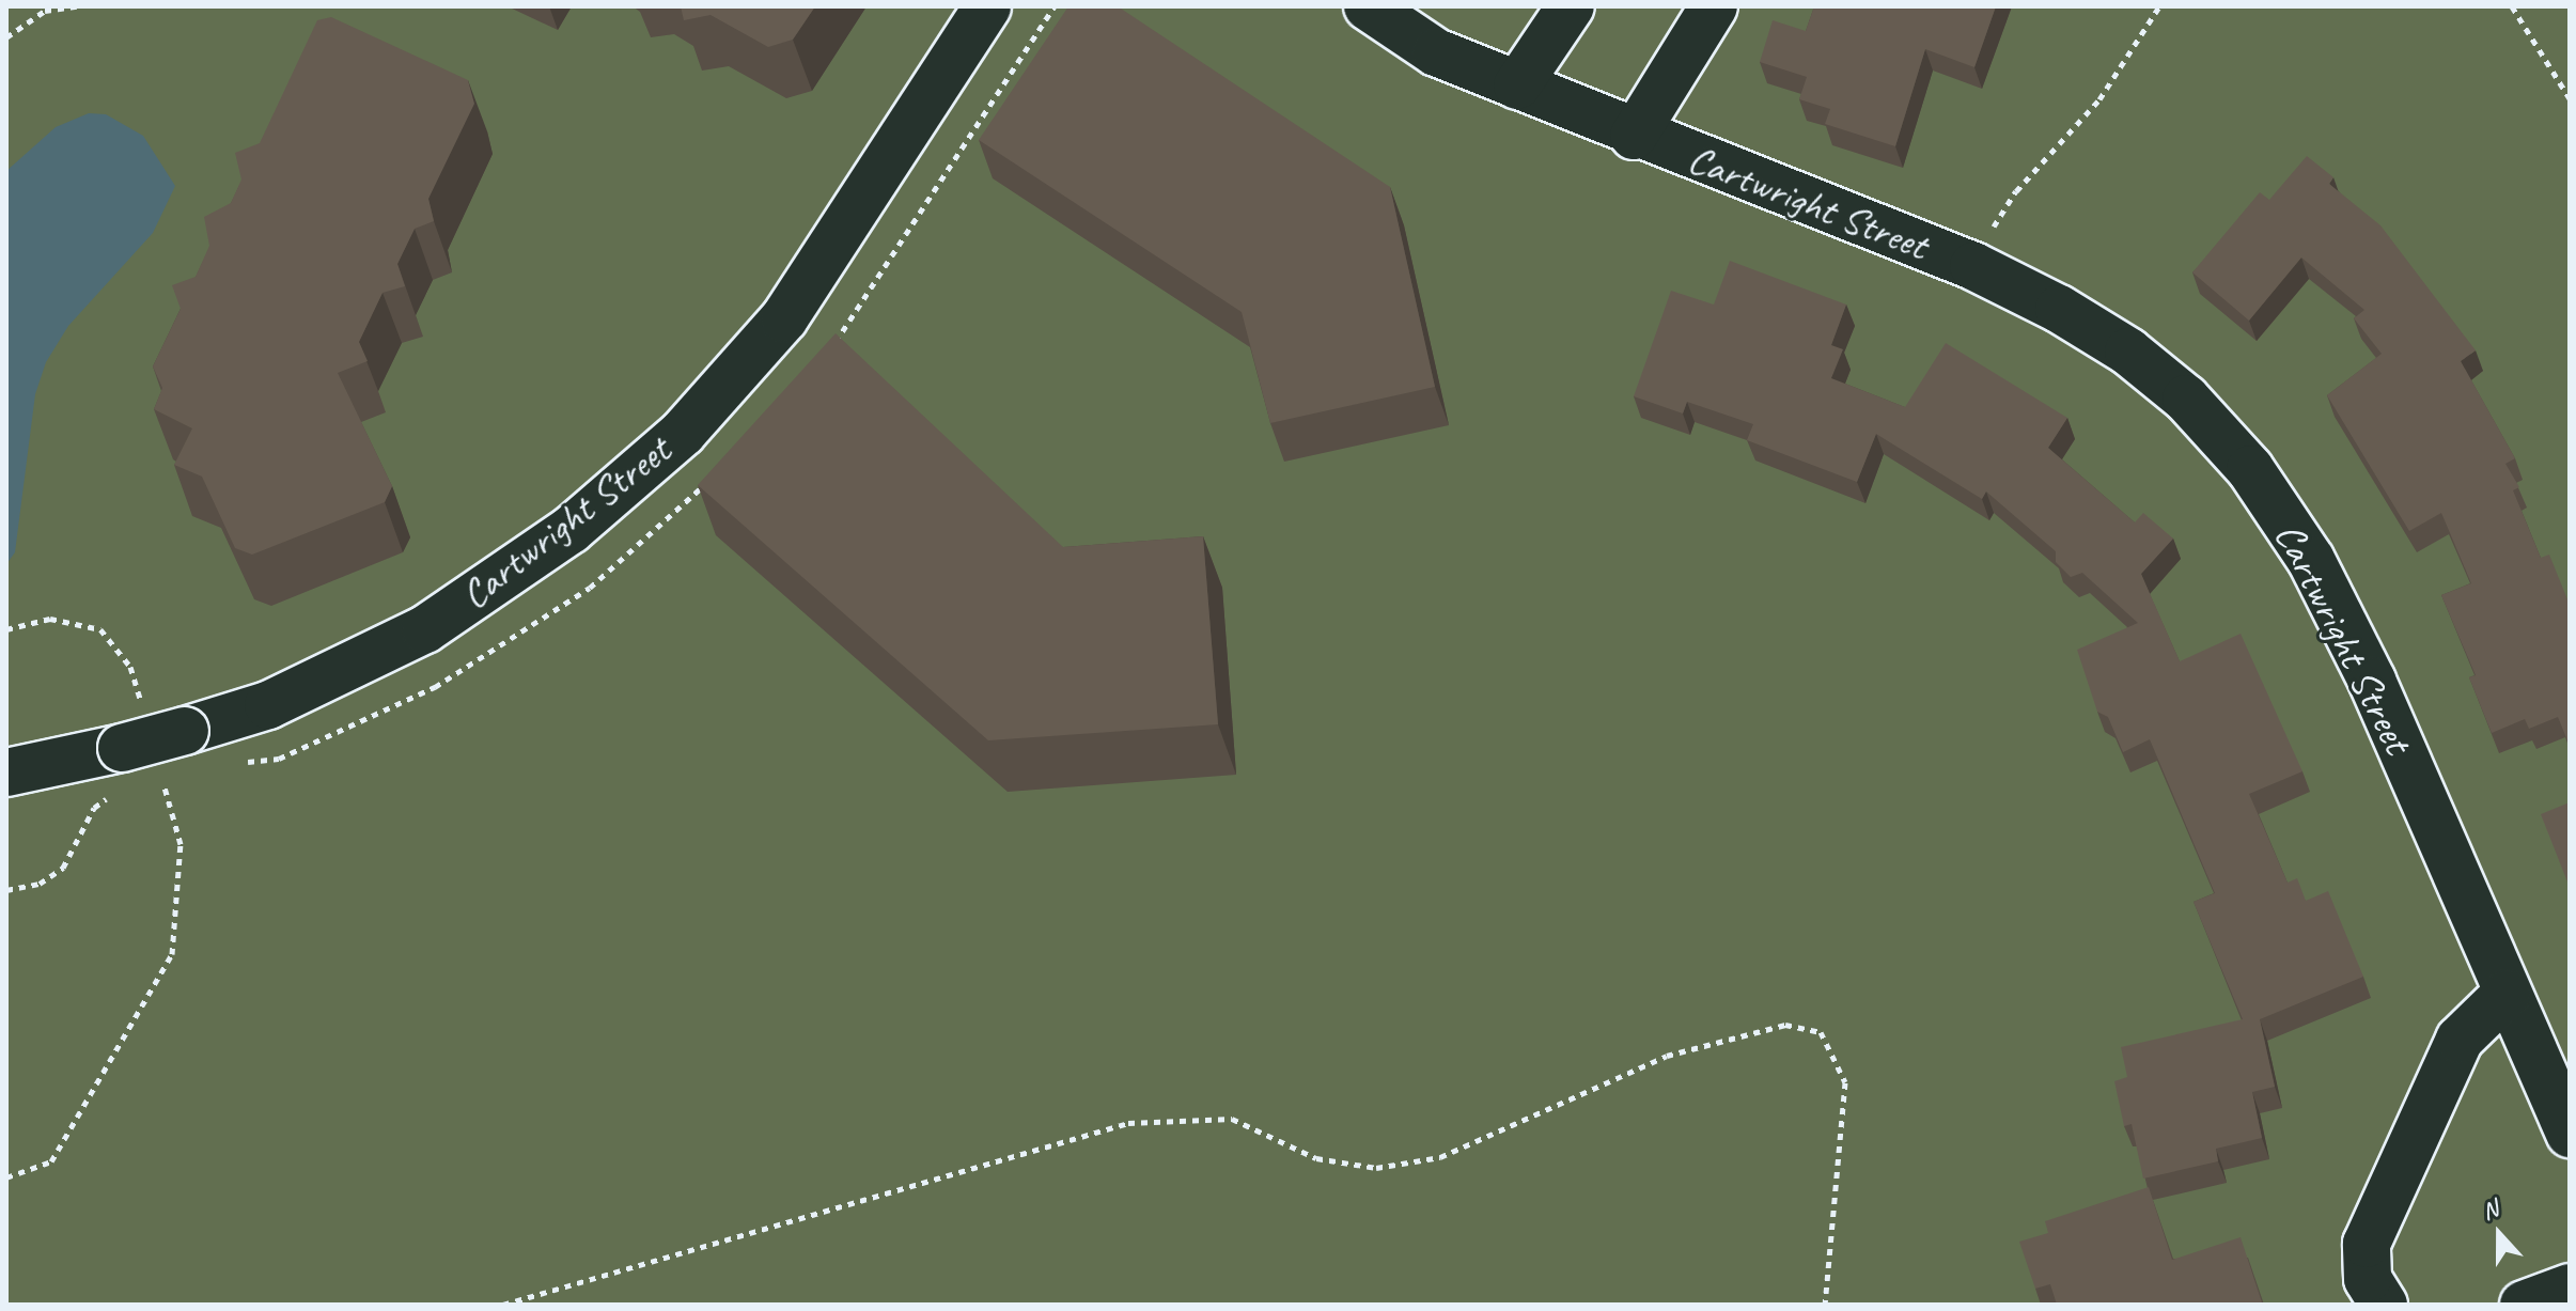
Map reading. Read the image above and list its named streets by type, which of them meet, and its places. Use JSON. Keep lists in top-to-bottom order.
{
  "streets": {
    "street": ["Cartwright Street"]
  },
  "north": "top"
}
